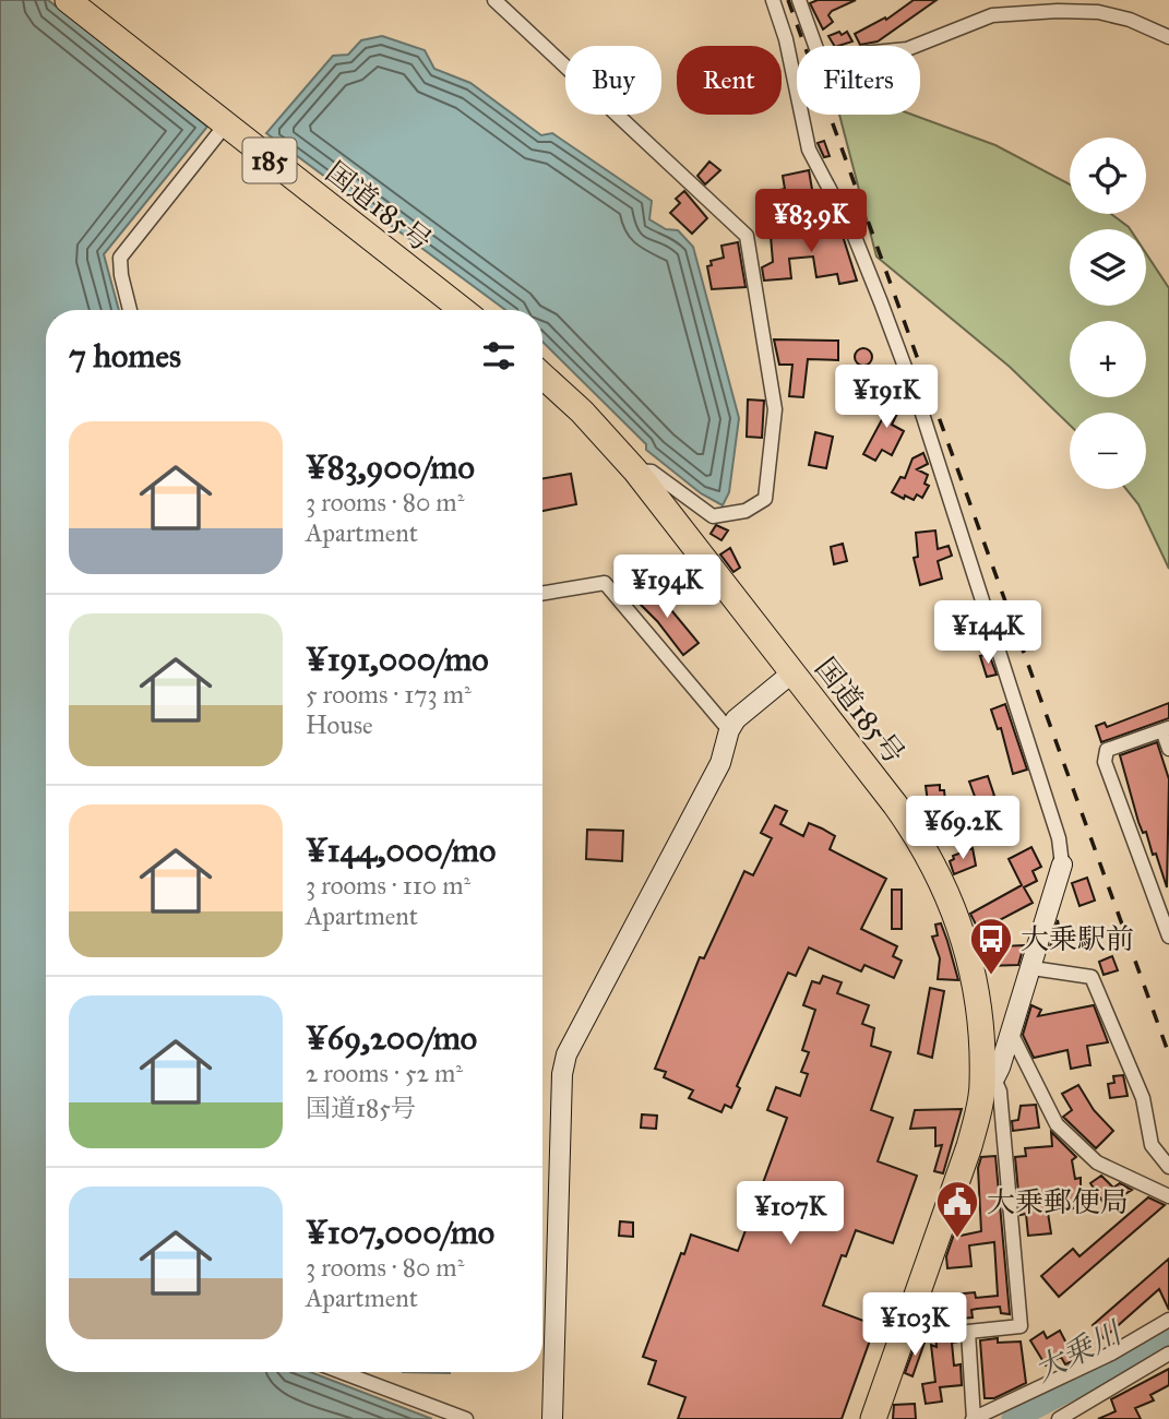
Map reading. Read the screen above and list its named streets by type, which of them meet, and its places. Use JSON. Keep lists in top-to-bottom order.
{
  "streets": {
    "highway": ["185", "国道185号"]
  },
  "water": ["大乗川"],
  "places": {
    "bus stop": ["大乗駅前"],
    "public building": ["大乗郵便局"]
  },
  "page": {
    "chip": ["Buy", "Rent", "Filters"],
    "map_buttons": ["+", "−"],
    "price": [
      "¥83.9K",
      "¥191K",
      "¥194K",
      "¥144K",
      "¥69.2K",
      "¥107K",
      "¥103K"
    ],
    "heading": "7 homes",
    "list": [
      {
        "name": "¥83,900/mo",
        "note": "3 rooms · 80 m² · Apartment"
      },
      {
        "name": "¥191,000/mo",
        "note": "5 rooms · 173 m² · House"
      },
      {
        "name": "¥144,000/mo",
        "note": "3 rooms · 110 m² · Apartment"
      },
      {
        "name": "¥69,200/mo",
        "note": "2 rooms · 52 m² · 国道185号"
      },
      {
        "name": "¥107,000/mo",
        "note": "3 rooms · 80 m² · Apartment"
      }
    ]
  }
}
